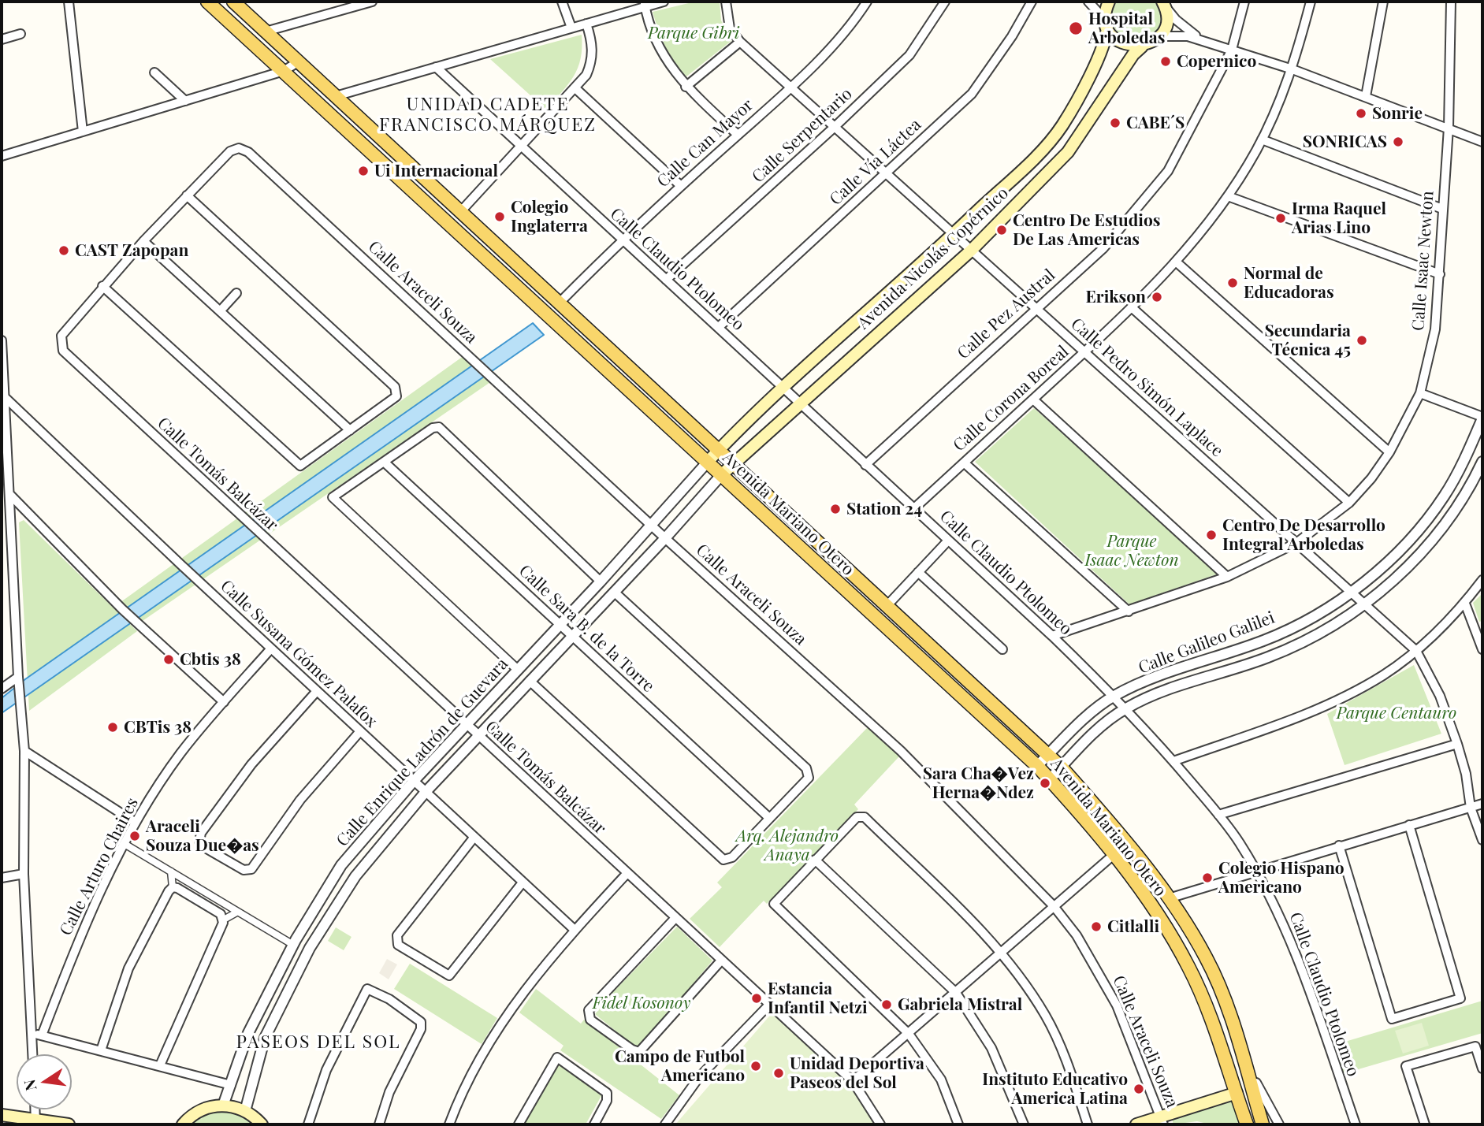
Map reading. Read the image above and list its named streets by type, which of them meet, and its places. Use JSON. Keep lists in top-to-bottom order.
{
  "streets": {
    "main road": ["Avenida Nicolás Copérnico", "Avenida Mariano Otero"],
    "street": [
      "Calle Serpentario",
      "Calle Can Mayor",
      "Calle Vía Láctea",
      "Calle Isaac Newton",
      "Calle Claudio Ptolomeo",
      "Calle Araceli Souza",
      "Calle Pez Austral",
      "Calle Pedro Simón Laplace",
      "Calle Corona Boreal",
      "Calle Tomás Balcázar",
      "Calle Sara B. de la Torre",
      "Calle Galileo Galilei",
      "Calle Susana Gómez Palafox",
      "Calle Enrique Ladrón de Guevara",
      "Calle Arturo Chaires"
    ]
  },
  "crossings": [
    ["Calle Serpentario", "Calle Claudio Ptolomeo"],
    ["Calle Serpentario", "Calle Pedro Simón Laplace"],
    ["Calle Can Mayor", "Calle Claudio Ptolomeo"],
    ["Calle Can Mayor", "Calle Pedro Simón Laplace"],
    ["Calle Can Mayor", "Avenida Mariano Otero"],
    ["Calle Vía Láctea", "Calle Claudio Ptolomeo"],
    ["Calle Vía Láctea", "Calle Pedro Simón Laplace"],
    ["Avenida Nicolás Copérnico", "Calle Claudio Ptolomeo"],
    ["Avenida Nicolás Copérnico", "Calle Pedro Simón Laplace"],
    ["Avenida Nicolás Copérnico", "Avenida Mariano Otero"],
    ["Avenida Nicolás Copérnico", "Calle Enrique Ladrón de Guevara"],
    ["Calle Isaac Newton", "Calle Claudio Ptolomeo"],
    ["Calle Isaac Newton", "Calle Pedro Simón Laplace"],
    ["Calle Claudio Ptolomeo", "Calle Pez Austral"],
    ["Calle Claudio Ptolomeo", "Calle Corona Boreal"],
    ["Calle Claudio Ptolomeo", "Calle Galileo Galilei"],
    ["Calle Araceli Souza", "Calle Enrique Ladrón de Guevara"],
    ["Calle Pez Austral", "Calle Pedro Simón Laplace"],
    ["Calle Pedro Simón Laplace", "Calle Corona Boreal"],
    ["Calle Pedro Simón Laplace", "Calle Galileo Galilei"],
    ["Calle Tomás Balcázar", "Calle Enrique Ladrón de Guevara"],
    ["Avenida Mariano Otero", "Calle Galileo Galilei"],
    ["Avenida Mariano Otero", "Calle Enrique Ladrón de Guevara"],
    ["Calle Sara B. de la Torre", "Calle Enrique Ladrón de Guevara"],
    ["Calle Susana Gómez Palafox", "Calle Enrique Ladrón de Guevara"],
    ["Calle Susana Gómez Palafox", "Calle Arturo Chaires"]
  ],
  "districts": ["UNIDAD CADETE FRANCISCO MÁRQUEZ", "PASEOS DEL SOL"],
  "parks": [
    "Parque Gibri",
    "Parque Isaac Newton",
    "Parque Centauro",
    "Arq. Alejandro Anaya",
    "Fidel Kosonoy"
  ],
  "places": [
    "Hospital Arboledas",
    "Copernico",
    "Sonrie",
    "CABE´S",
    "SONRICAS",
    "Ui Internacional",
    "Colegio Inglaterra",
    "Irma Raquel Arias Lino",
    "Centro De Estudios De Las Americas",
    "CAST Zapopan",
    "Normal de Educadoras",
    "Erikson",
    "Secundaria Técnica 45",
    "Station 24",
    "Centro De Desarrollo Integral Arboledas",
    "Cbtis 38",
    "CBTis 38",
    "Sara Cha�Vez Herna�Ndez",
    "Araceli Souza Due�as",
    "Colegio Hispano Americano",
    "Citlalli",
    "Estancia Infantil Netzi",
    "Gabriela Mistral",
    "Campo de Futbol Americano",
    "Unidad Deportiva Paseos del Sol",
    "Instituto Educativo America Latina"
  ],
  "north": "left"
}
